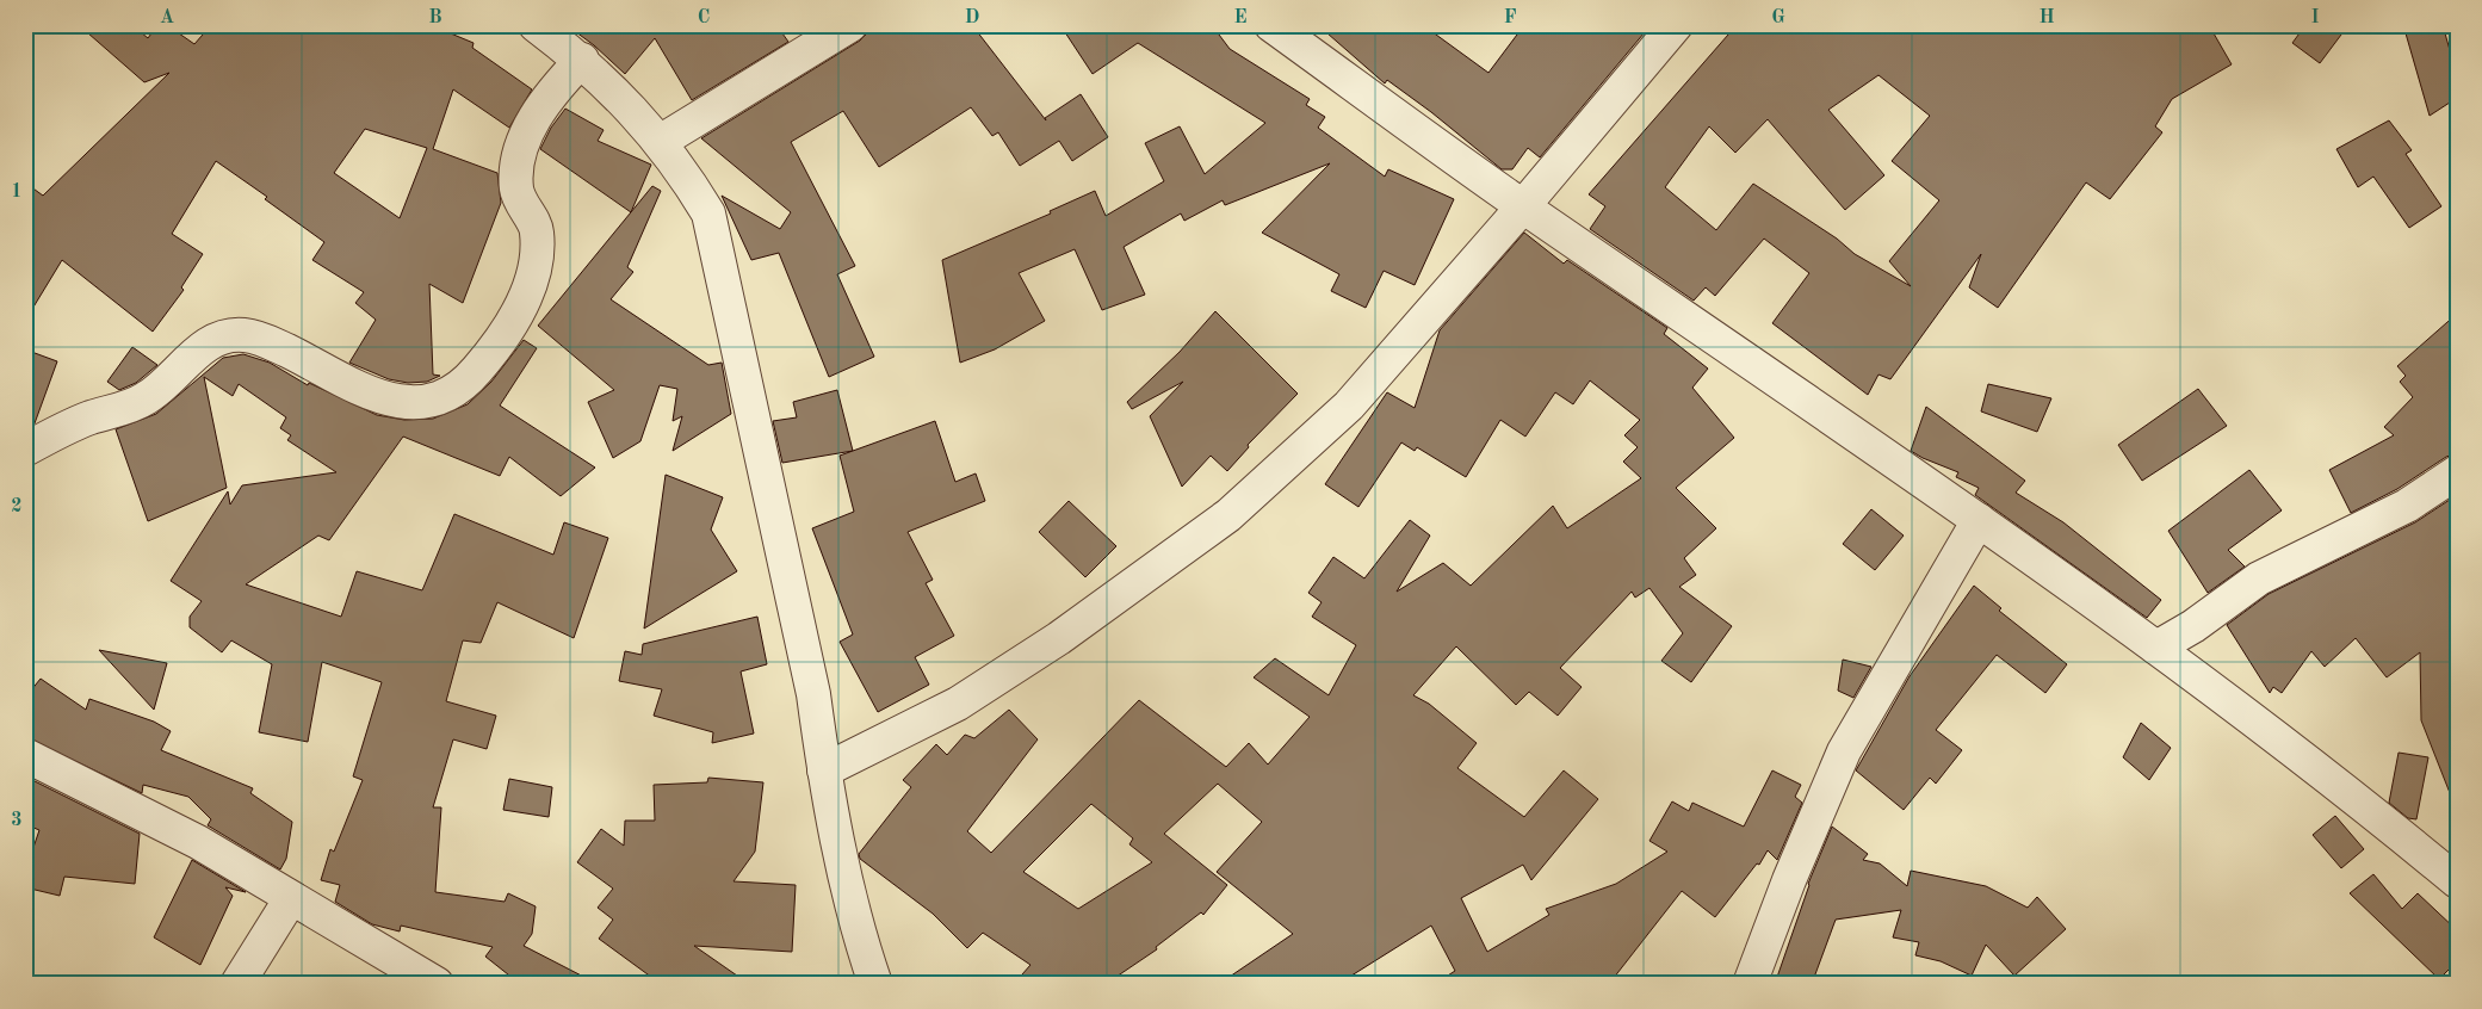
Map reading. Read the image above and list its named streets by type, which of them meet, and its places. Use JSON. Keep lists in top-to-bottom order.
{
  "grid": {
    "columns": [
      "A",
      "B",
      "C",
      "D",
      "E",
      "F",
      "G",
      "H",
      "I"
    ],
    "rows": ["1", "2", "3"]
  }
}
